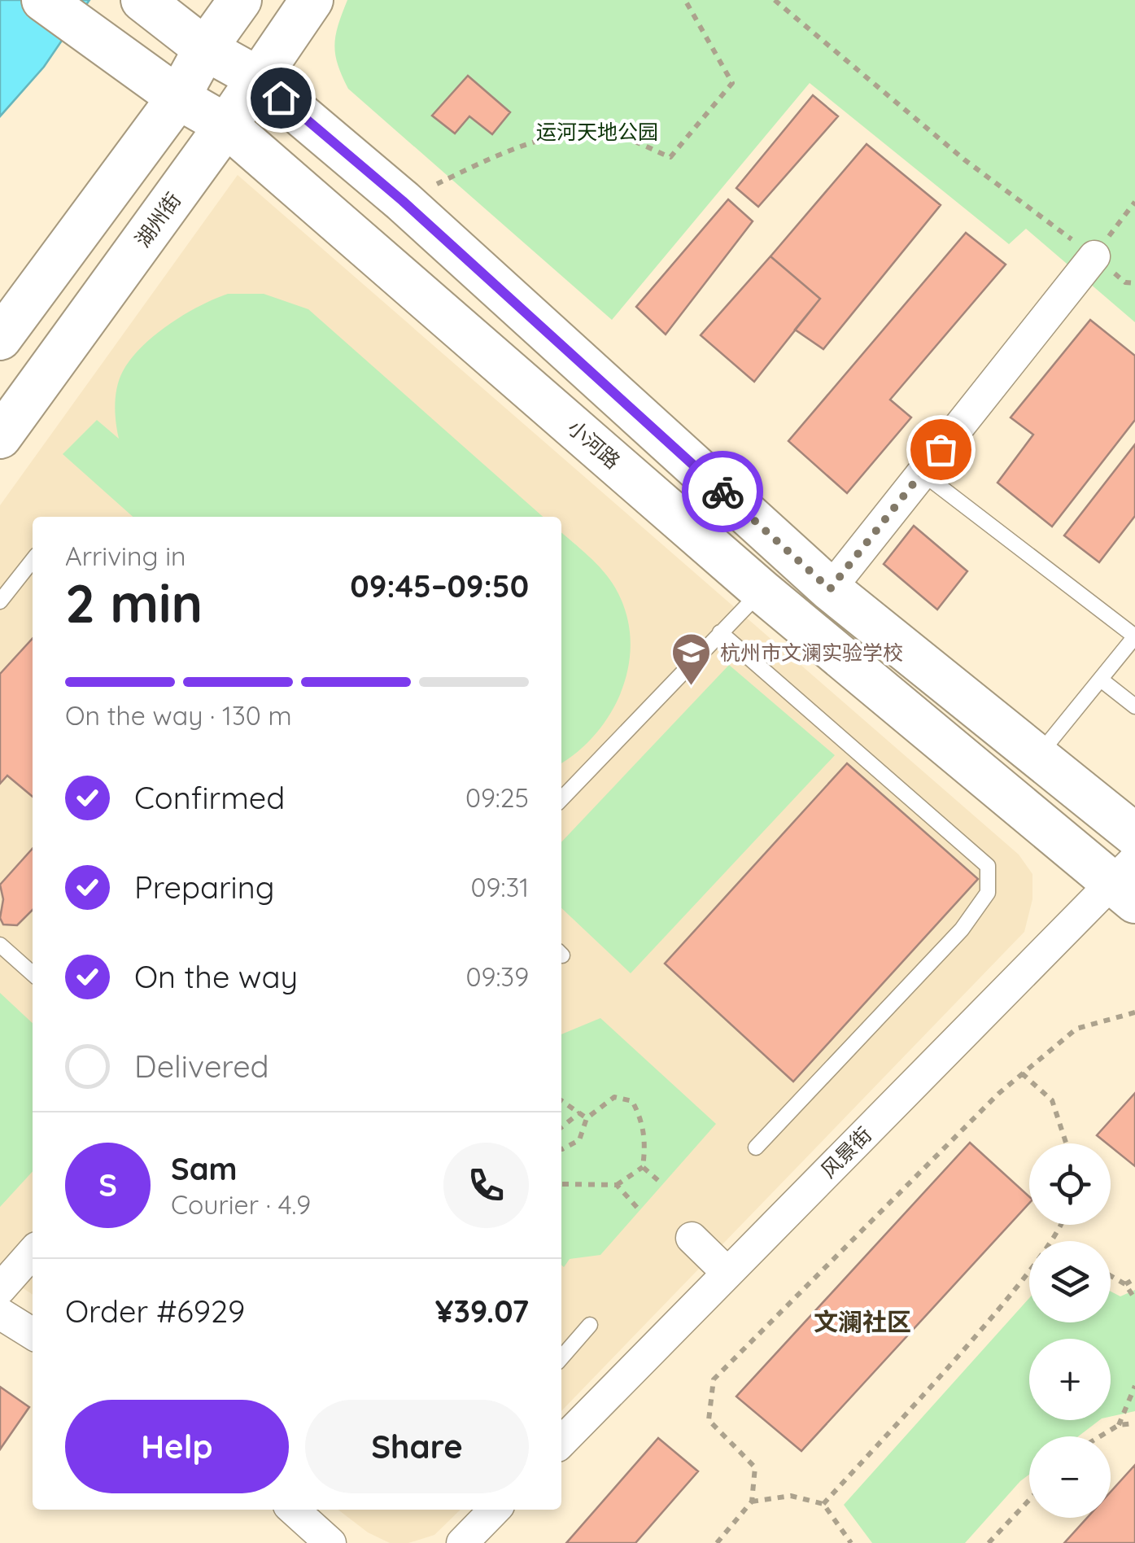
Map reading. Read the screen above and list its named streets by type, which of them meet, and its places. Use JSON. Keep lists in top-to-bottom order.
{
  "streets": {
    "main road": ["湖州街", "小河路"],
    "street": ["风景街"]
  },
  "crossings": [
    ["湖州街", "小河路"],
    ["小河路", "风景街"]
  ],
  "districts": ["文澜社区"],
  "parks": ["运河天地公园"],
  "places": {
    "school or university": ["杭州市文澜实验学校"]
  },
  "page": {
    "heading": ["2 min", "Arriving in", "09:45–09:50"],
    "panel": [
      "Sam",
      "Courier · 4.9",
      "Order #6929",
      "¥39.07"
    ],
    "bar": "On the way · 130 m",
    "list": [
      ["Confirmed", "09:25"],
      ["Preparing", "09:31"],
      ["On the way", "09:39"],
      "Delivered"
    ],
    "round": "S",
    "map_buttons": ["+", "−"],
    "buttons": ["Help", "Share"]
  }
}
